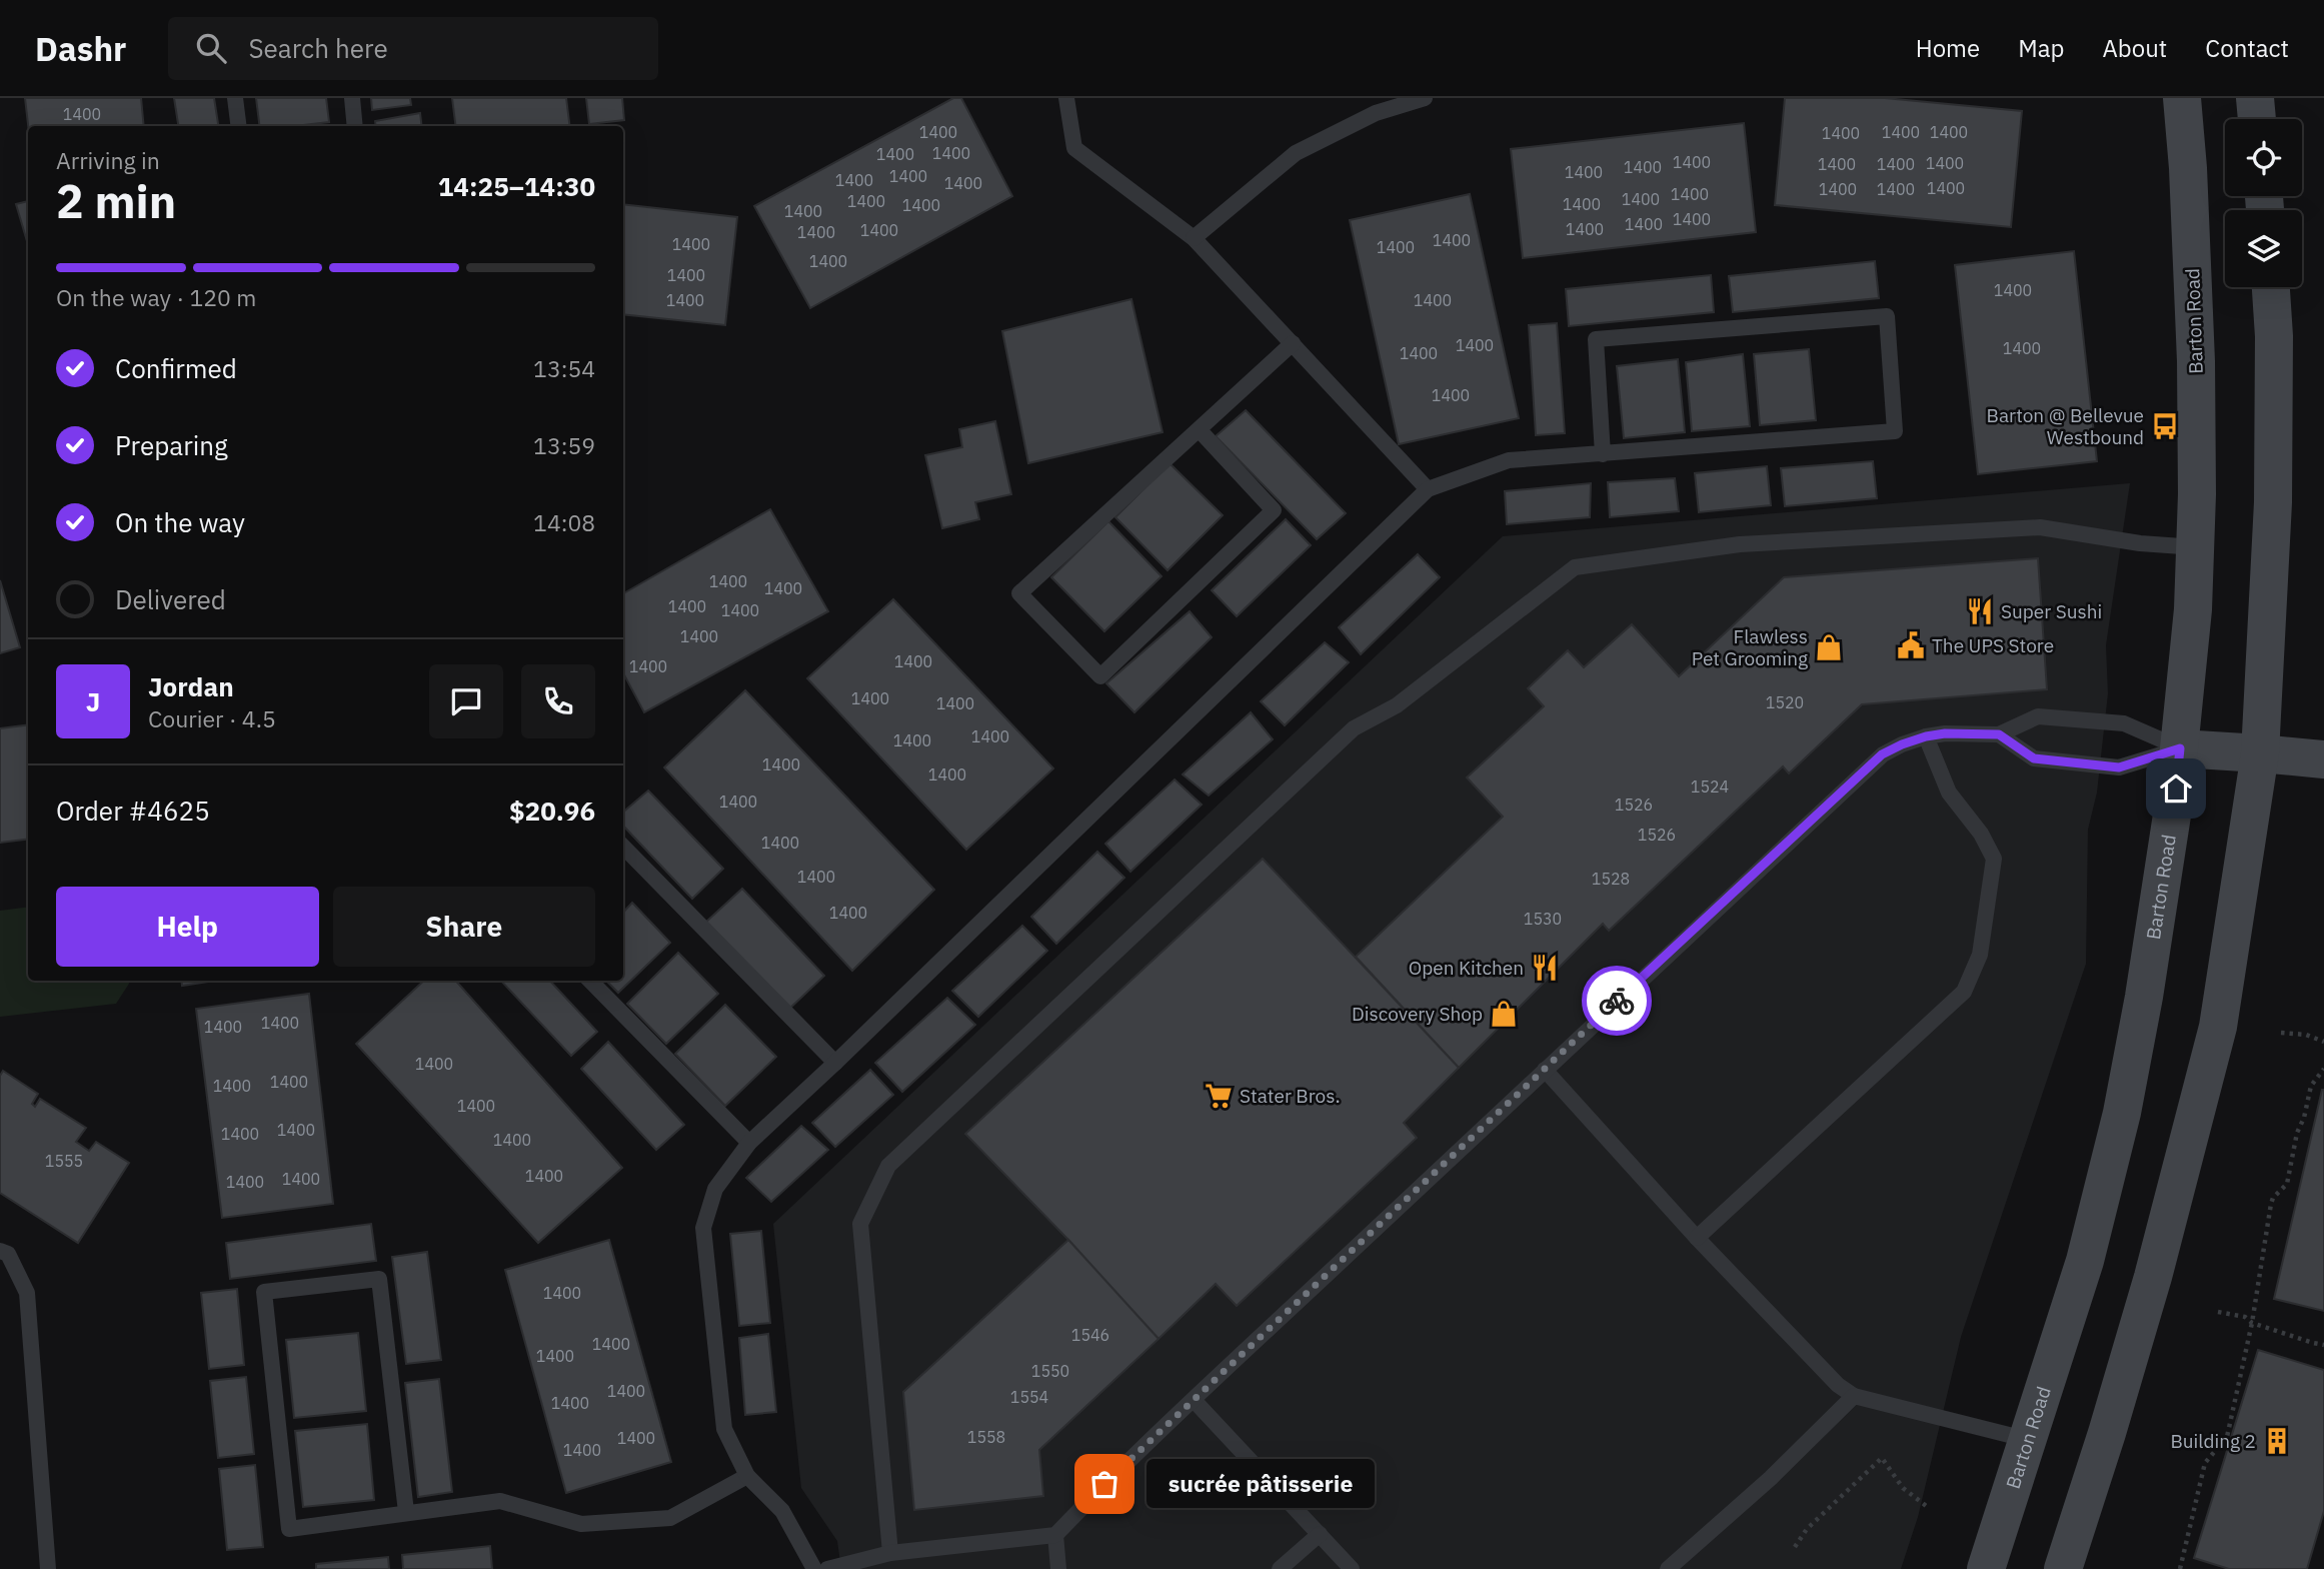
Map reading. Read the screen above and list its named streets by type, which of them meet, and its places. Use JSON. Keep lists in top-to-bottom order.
{
  "streets": {
    "main road": ["Barton Road"]
  },
  "places": {
    "bus stop": ["Barton @ Bellevue Westbound"],
    "restaurant": ["Super Sushi", "Open Kitchen"],
    "public building": ["The UPS Store"],
    "shop": ["Flawless Pet Grooming", "Discovery Shop"],
    "supermarket": ["Stater Bros."],
    "building": ["Building 2"],
    "other": ["sucrée pâtisserie"]
  },
  "house_numbers": [
    "1400",
    "1400",
    "1400",
    "1400",
    "1400",
    "1400",
    "1400",
    "1400",
    "1400",
    "1400",
    "1400",
    "1400",
    "1400",
    "1400",
    "1400",
    "1400",
    "1400",
    "1400",
    "1400",
    "1400",
    "1400",
    "1400",
    "1400",
    "1400",
    "1400",
    "1400",
    "1400",
    "1400",
    "1400",
    "1400",
    "1400",
    "1400",
    "1400",
    "1400",
    "1400",
    "1400",
    "1400",
    "1400",
    "1400",
    "1400",
    "1400",
    "1400",
    "1400",
    "1400",
    "1400",
    "1400",
    "1400",
    "1400",
    "1400",
    "1400",
    "1520",
    "1400",
    "1400",
    "1400",
    "1400",
    "1400",
    "1524",
    "1400",
    "1526",
    "1526",
    "1400",
    "1400",
    "1528",
    "1400",
    "1530",
    "1400",
    "1400",
    "1400",
    "1400",
    "1400",
    "1400",
    "1400",
    "1400",
    "1400",
    "1555",
    "1400",
    "1400",
    "1400",
    "1400",
    "1546",
    "1400",
    "1400",
    "1550",
    "1400",
    "1554",
    "1400",
    "1558",
    "1400",
    "1400"
  ],
  "page": {
    "header": "Dashr",
    "search": "Search here",
    "nav": [
      "Home",
      "Map",
      "About",
      "Contact"
    ],
    "heading": ["2 min", "Arriving in", "14:25–14:30"],
    "panel": [
      "Jordan",
      "Courier · 4.5",
      "Order #4625",
      "$20.96"
    ],
    "bar": "On the way · 120 m",
    "list": [
      ["Confirmed", "13:54"],
      ["Preparing", "13:59"],
      ["On the way", "14:08"],
      "Delivered"
    ],
    "round": "J",
    "buttons": ["Help", "Share"],
    "bubble": "sucrée pâtisserie"
  }
}
